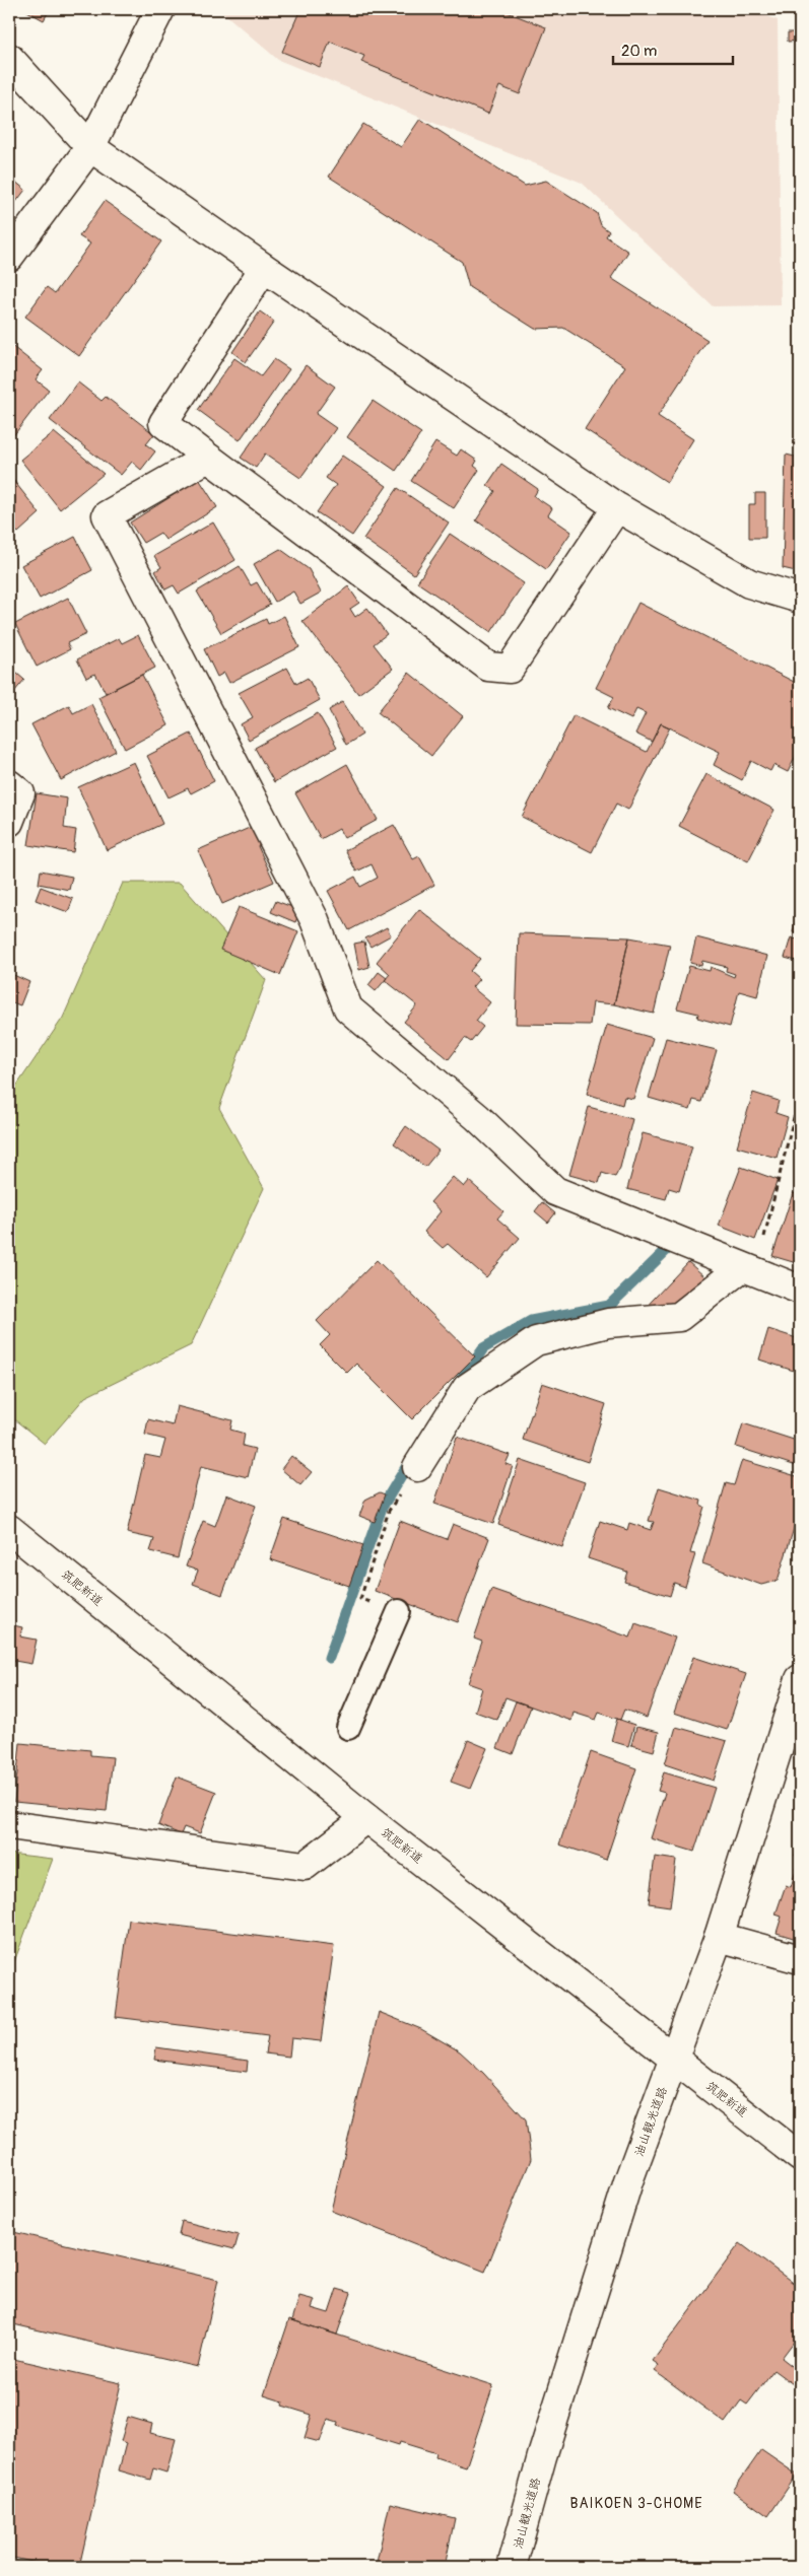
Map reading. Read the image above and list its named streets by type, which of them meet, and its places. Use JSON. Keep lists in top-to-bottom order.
{
  "streets": {
    "street": ["筑肥新道", "油山観光道路"]
  },
  "crossings": [
    ["筑肥新道", "油山観光道路"]
  ],
  "districts": ["BAIKOEN 3-CHOME"],
  "scale_bar": "20 m"
}
